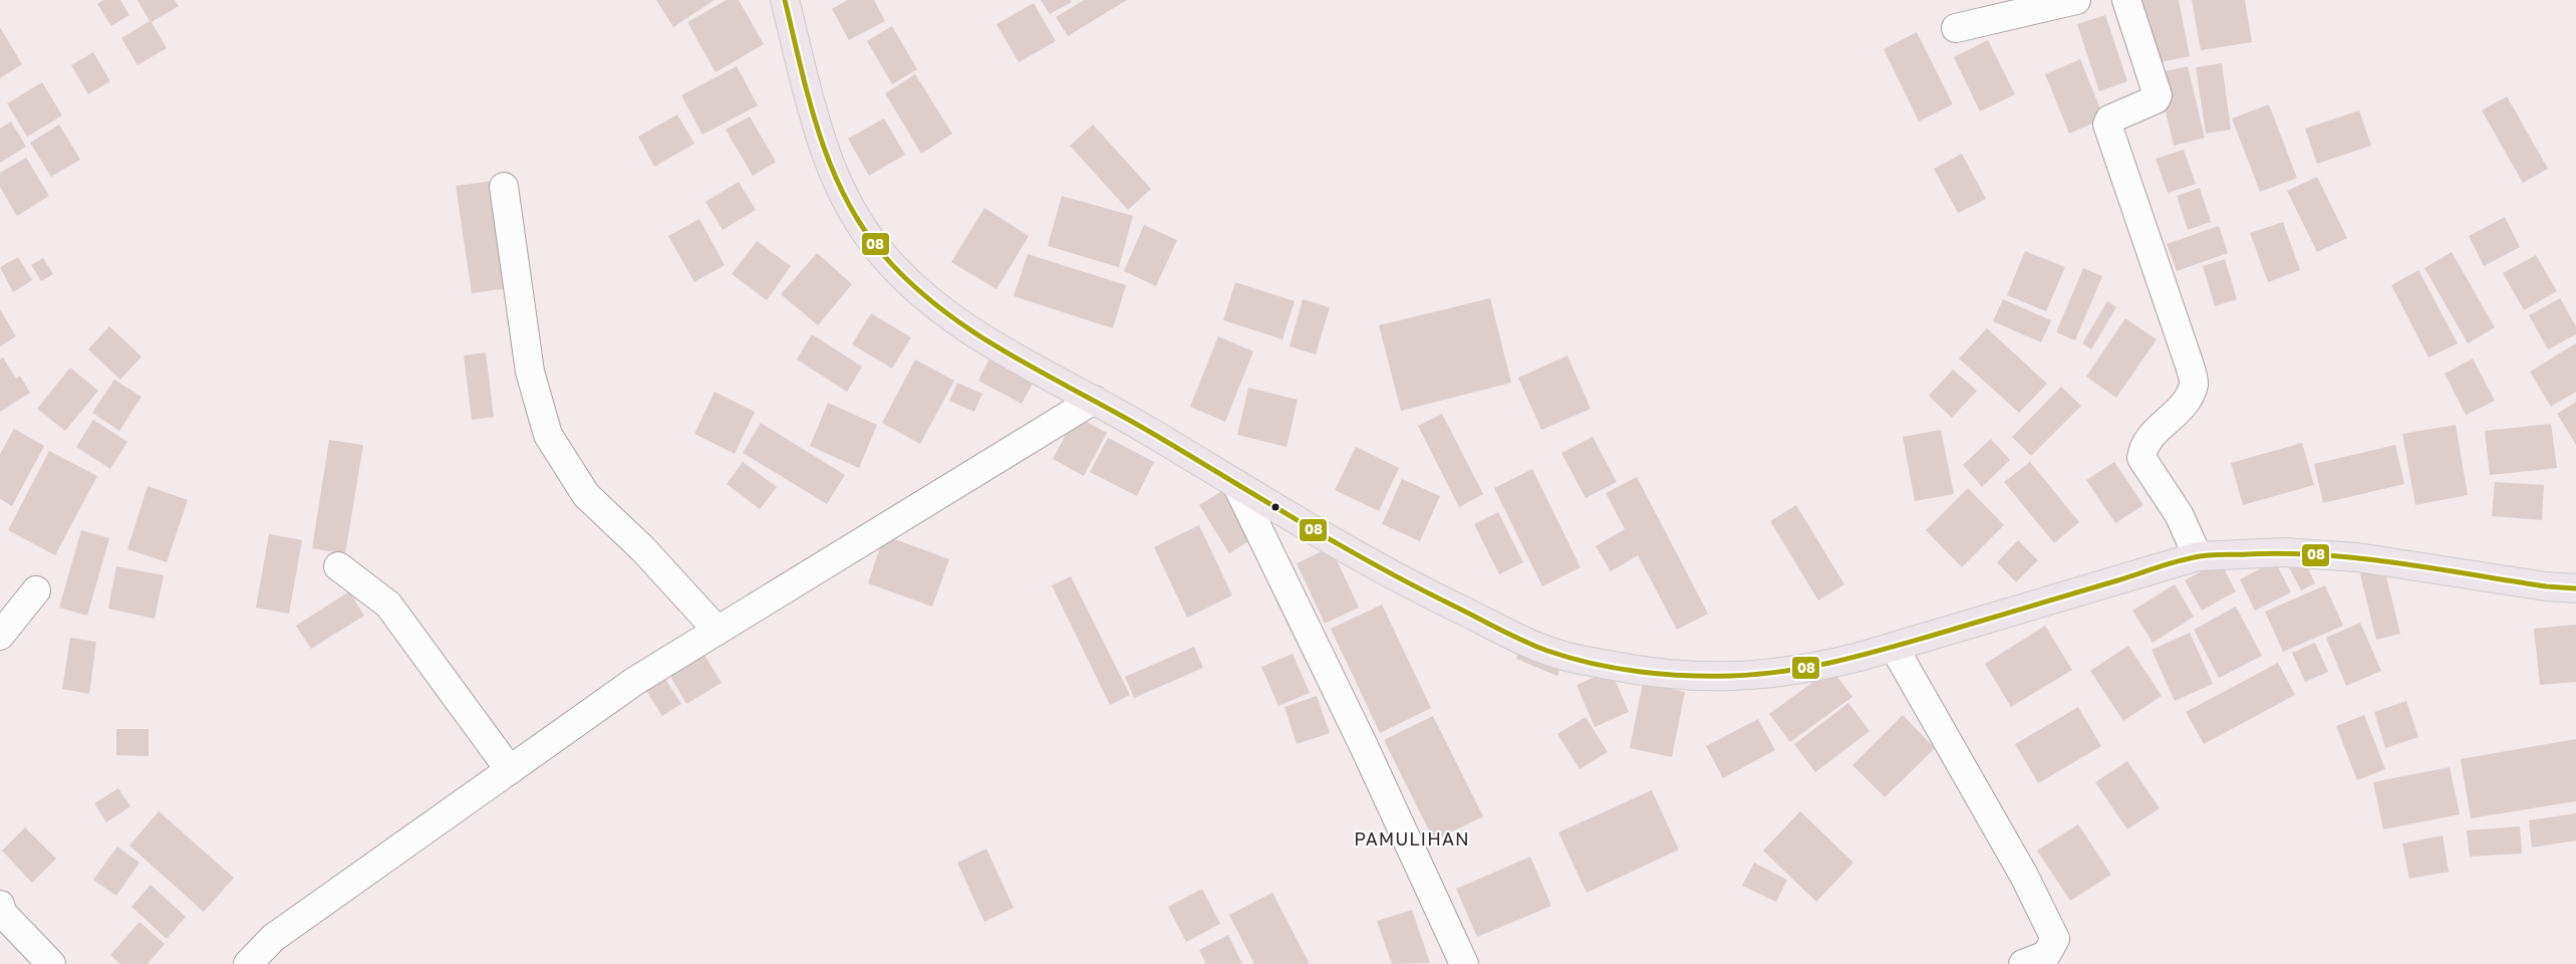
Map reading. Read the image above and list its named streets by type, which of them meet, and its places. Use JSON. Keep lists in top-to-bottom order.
{
  "districts": ["PAMULIHAN"],
  "lines": ["transit line 08"]
}
